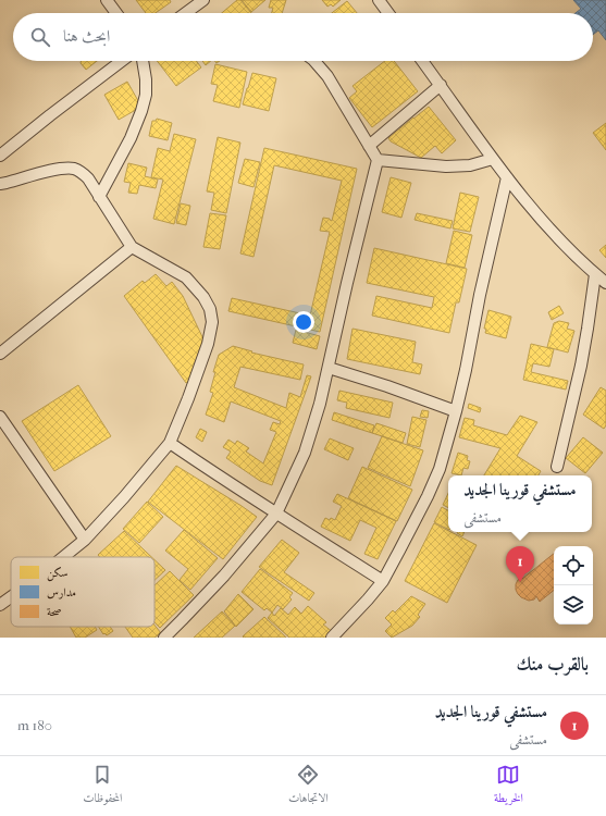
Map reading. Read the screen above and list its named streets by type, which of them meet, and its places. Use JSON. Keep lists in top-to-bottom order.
{
  "legend": ["سكن", "مدارس", "صحة"],
  "page": {
    "search": "ابحث هنا",
    "popup": ["مستشفي قورينا الجديد", "مستشفى"],
    "pins": "1",
    "heading": "بالقرب منك",
    "list": [
      {
        "mark": "1",
        "name": "مستشفي قورينا الجديد",
        "note": "مستشفى",
        "value": "180 m"
      }
    ],
    "nav": ["الخريطة", "الاتجاهات", "المحفوظات"]
  }
}
